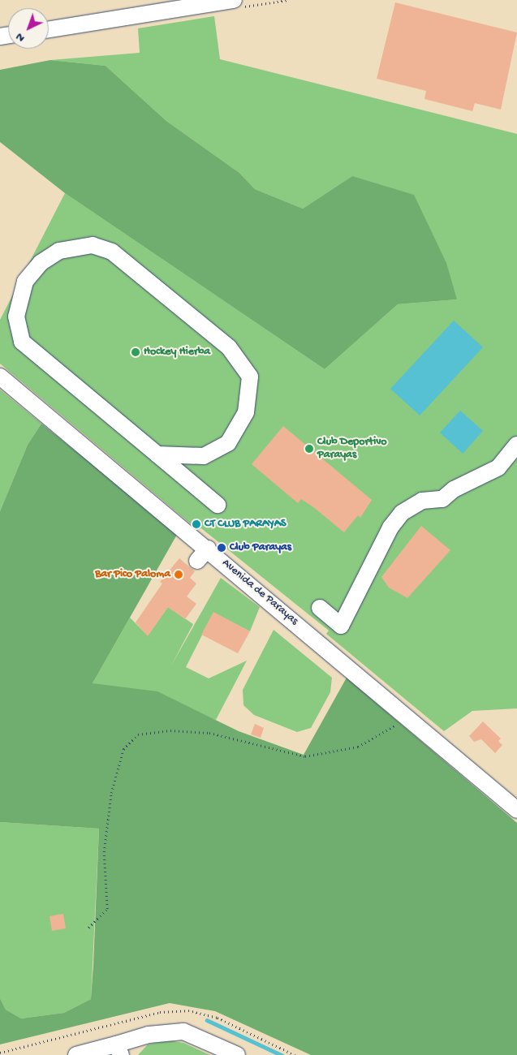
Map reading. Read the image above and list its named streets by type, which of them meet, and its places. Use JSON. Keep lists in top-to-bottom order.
{
  "streets": {
    "street": ["Avenida de Parayas"]
  },
  "places": [
    "Hockey Hierba",
    "Club Deportivo Parayas",
    "CT CLUB PARAYAS",
    "Club Parayas",
    "Bar Pico Paloma"
  ],
  "north": "bottom left"
}
